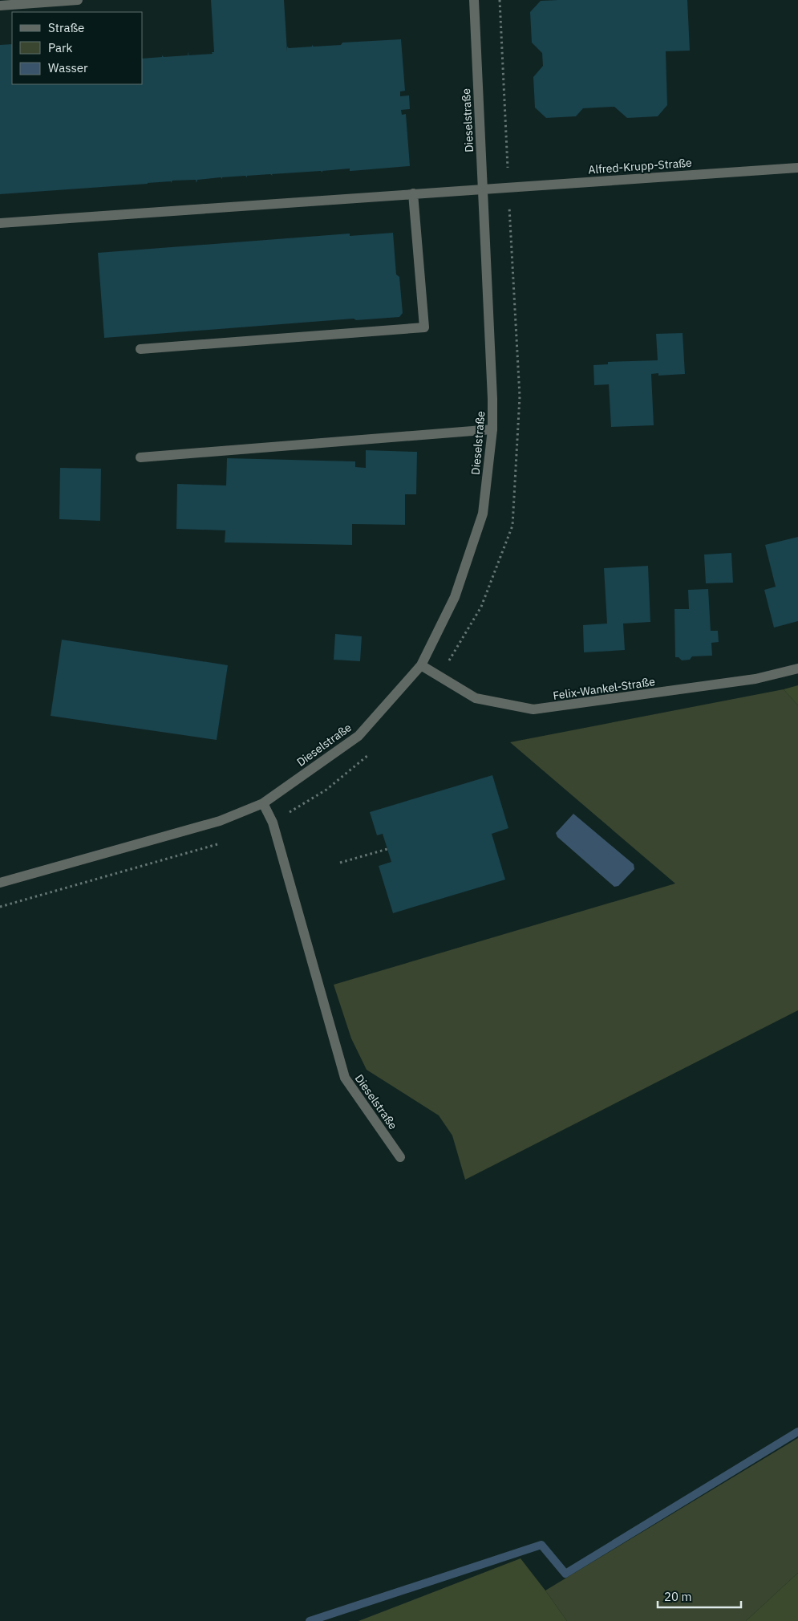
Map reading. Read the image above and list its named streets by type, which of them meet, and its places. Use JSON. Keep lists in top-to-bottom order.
{
  "streets": {
    "street": ["Dieselstraße", "Alfred-Krupp-Straße", "Felix-Wankel-Straße"]
  },
  "crossings": [
    ["Dieselstraße", "Alfred-Krupp-Straße"],
    ["Dieselstraße", "Felix-Wankel-Straße"]
  ],
  "legend": ["Straße", "Park", "Wasser"],
  "scale_bar": "20 m"
}
